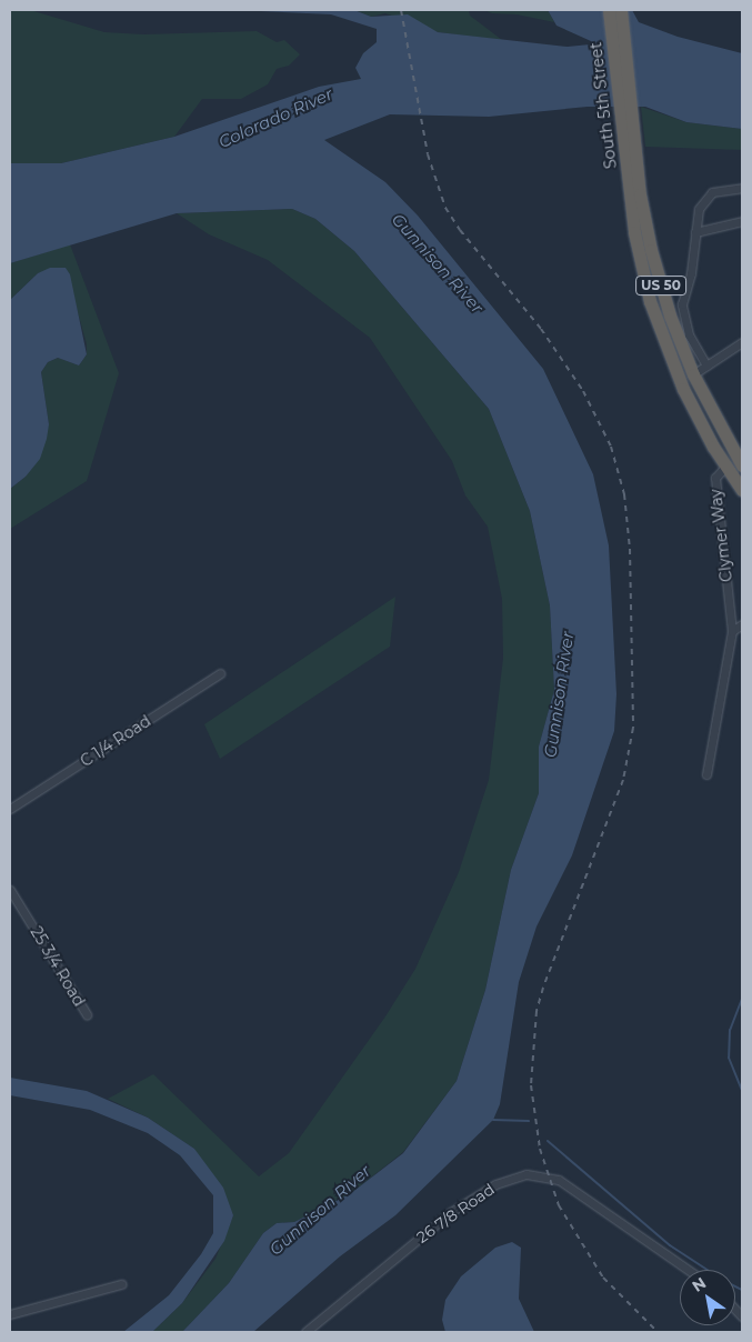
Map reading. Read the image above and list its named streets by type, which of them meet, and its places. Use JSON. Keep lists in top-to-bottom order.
{
  "streets": {
    "highway": ["South 5th Street", "US 50"],
    "street": [
      "Clymer Way",
      "C 1/4 Road",
      "25 3/4 Road",
      "26 7/8 Road"
    ]
  },
  "crossings": [
    ["South 5th Street", "US 50"],
    ["US 50", "Clymer Way"]
  ],
  "water": ["Colorado River", "Gunnison River"],
  "north": "top left"
}
